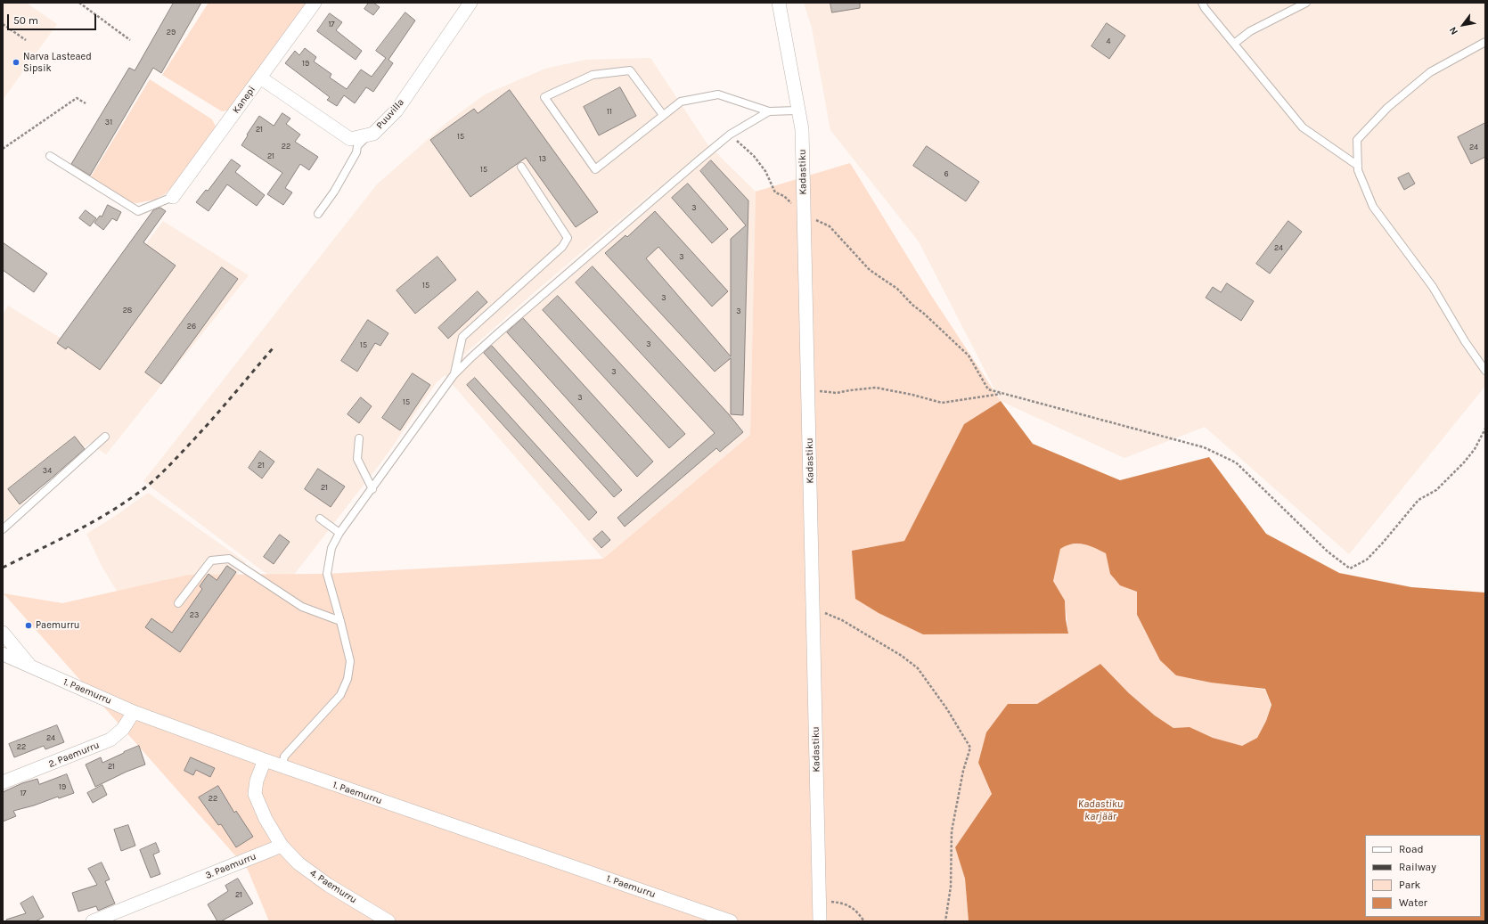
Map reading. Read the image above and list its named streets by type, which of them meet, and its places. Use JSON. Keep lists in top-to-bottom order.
{
  "streets": {
    "street": [
      "Kanepi",
      "Puuvilla",
      "Kadastiku",
      "1. Paemurru",
      "2. Paemurru",
      "3. Paemurru",
      "4. Paemurru"
    ]
  },
  "crossings": [
    ["Kanepi", "Puuvilla"],
    ["1. Paemurru", "2. Paemurru"],
    ["3. Paemurru", "4. Paemurru"]
  ],
  "water": ["Kadastiku karjäär"],
  "places": ["Narva Lasteaed Sipsik", "Paemurru"],
  "house_numbers": [
    "17",
    "29",
    "4",
    "19",
    "11",
    "31",
    "21",
    "15",
    "22",
    "24",
    "21",
    "13",
    "15",
    "6",
    "3",
    "24",
    "3",
    "15",
    "3",
    "28",
    "3",
    "26",
    "3",
    "15",
    "3",
    "3",
    "15",
    "21",
    "34",
    "21",
    "23",
    "24",
    "22",
    "21",
    "19",
    "17",
    "22",
    "21"
  ],
  "legend": [
    "Road",
    "Railway",
    "Park",
    "Water"
  ],
  "scale_bar": "50 m",
  "north": "bottom left"
}
